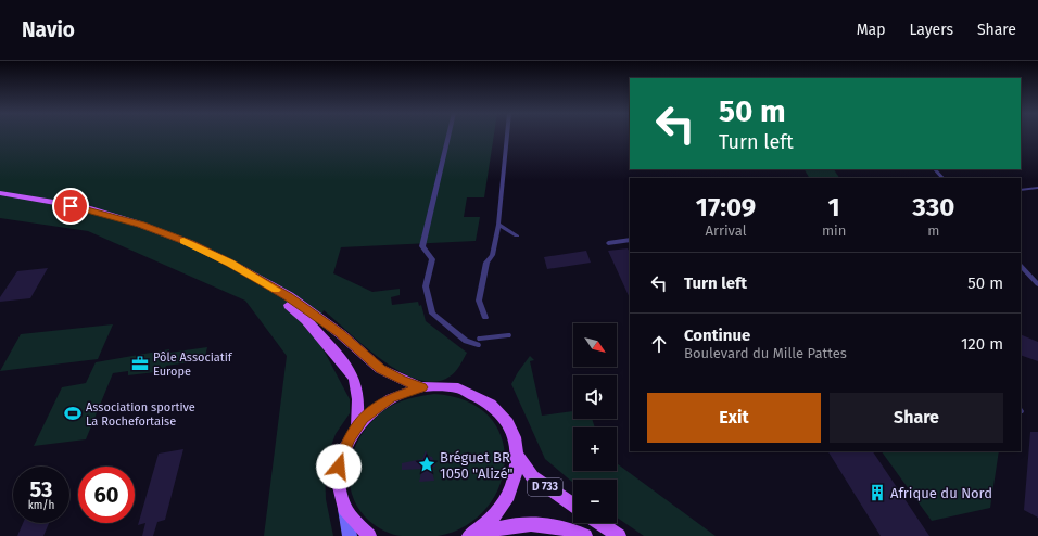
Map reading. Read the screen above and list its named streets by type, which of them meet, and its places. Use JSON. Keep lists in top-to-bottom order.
{
  "streets": {
    "main road": ["D 733"]
  },
  "places": {
    "office": ["Pôle Associatif Europe"],
    "sports": ["Association sportive La Rochefortaise"],
    "place": ["Bréguet BR 1050 \"Alizé\""],
    "building": ["Afrique du Nord"]
  },
  "north": "bottom right",
  "page": {
    "header": "Navio",
    "nav": ["Map", "Layers", "Share"],
    "turn": ["50 m", "Turn left"],
    "eta": [
      "17:09",
      "Arrival",
      "1",
      "min",
      "330",
      "m"
    ],
    "list": [
      {
        "name": "Turn left",
        "value": "50 m"
      },
      {
        "name": "Continue",
        "note": "Boulevard du Mille Pattes",
        "value": "120 m"
      }
    ],
    "map_buttons": ["+", "−"],
    "buttons": ["Exit", "Share"],
    "speed": "53 km/h",
    "limit": "60"
  }
}
